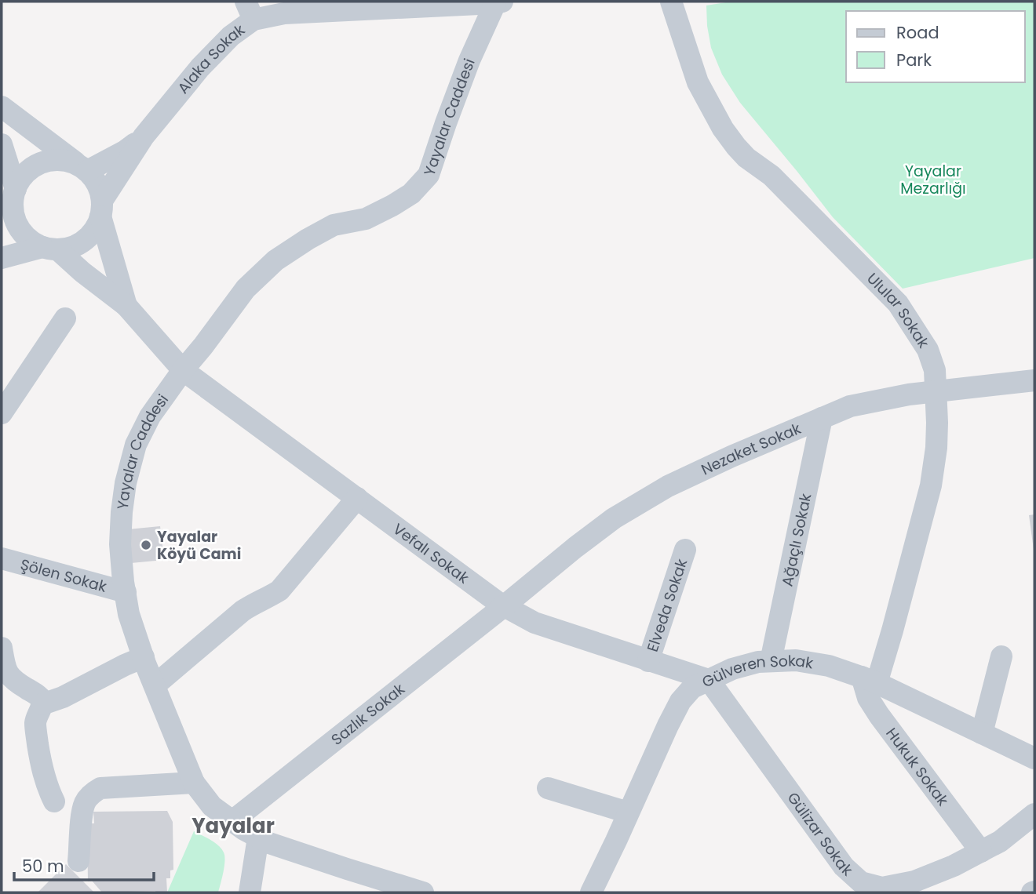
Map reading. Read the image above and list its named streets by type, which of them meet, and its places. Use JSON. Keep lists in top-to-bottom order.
{
  "streets": {
    "street": [
      "Alaka Sokak",
      "Yayalar Caddesi",
      "Ulular Sokak",
      "Nezaket Sokak",
      "Ağaçlı Sokak",
      "Vefalı Sokak",
      "Şölen Sokak",
      "Elveda Sokak",
      "Gülveren Sokak",
      "Sazlık Sokak",
      "Hukuk Sokak",
      "Gülizar Sokak"
    ]
  },
  "crossings": [
    ["Alaka Sokak", "Yayalar Caddesi"],
    ["Yayalar Caddesi", "Vefalı Sokak"],
    ["Yayalar Caddesi", "Şölen Sokak"],
    ["Yayalar Caddesi", "Sazlık Sokak"],
    ["Ulular Sokak", "Nezaket Sokak"],
    ["Ulular Sokak", "Gülveren Sokak"],
    ["Ulular Sokak", "Hukuk Sokak"],
    ["Nezaket Sokak", "Ağaçlı Sokak"],
    ["Nezaket Sokak", "Vefalı Sokak"],
    ["Nezaket Sokak", "Sazlık Sokak"],
    ["Ağaçlı Sokak", "Gülveren Sokak"],
    ["Vefalı Sokak", "Elveda Sokak"],
    ["Vefalı Sokak", "Gülveren Sokak"],
    ["Vefalı Sokak", "Sazlık Sokak"],
    ["Vefalı Sokak", "Gülizar Sokak"],
    ["Gülveren Sokak", "Hukuk Sokak"],
    ["Gülveren Sokak", "Gülizar Sokak"],
    ["Hukuk Sokak", "Gülizar Sokak"]
  ],
  "districts": ["Yayalar"],
  "parks": ["Yayalar Mezarlığı"],
  "places": ["Yayalar Köyü Cami"],
  "legend": ["Road", "Park"],
  "scale_bar": "50 m"
}
